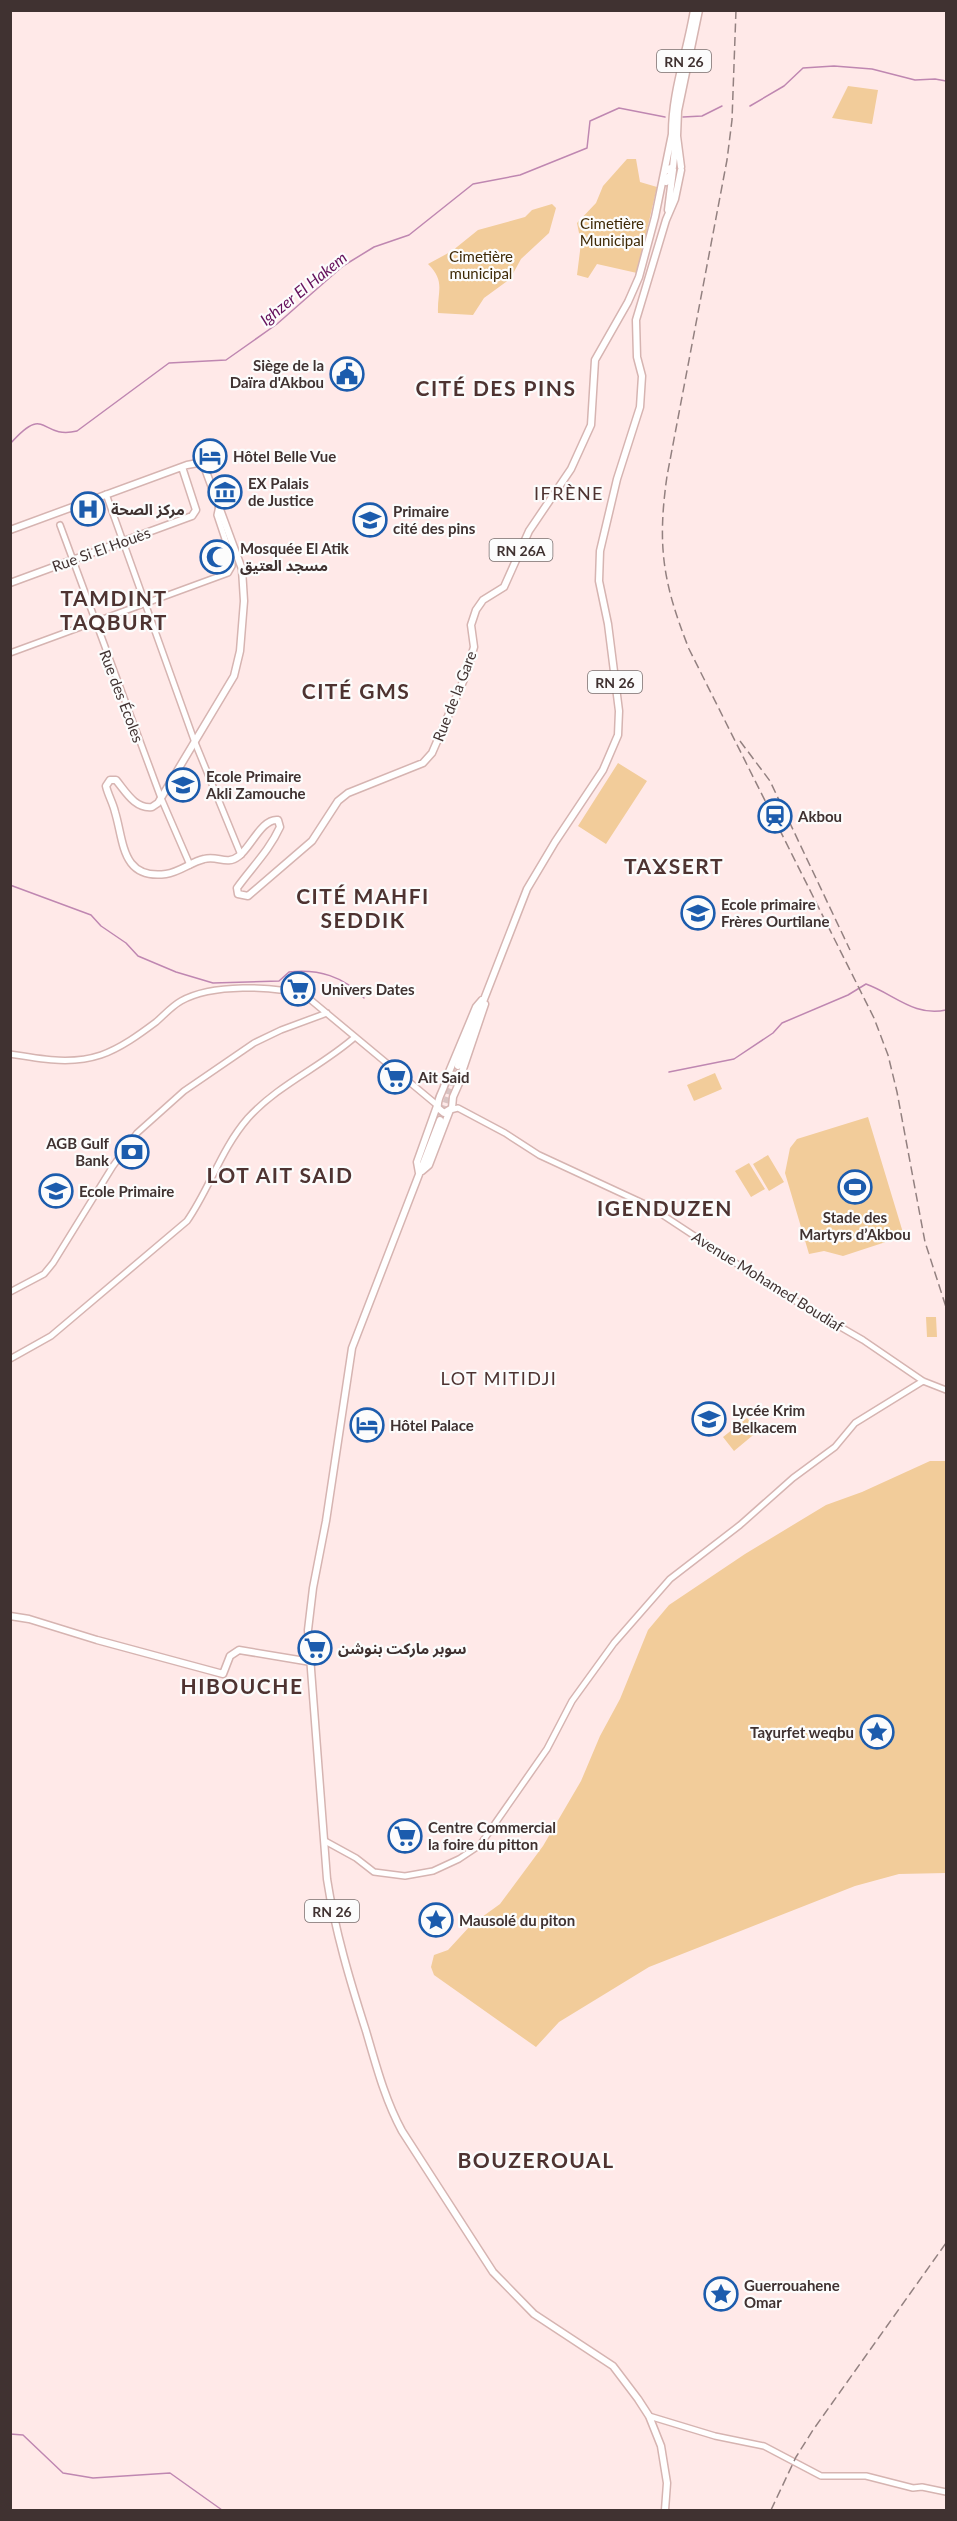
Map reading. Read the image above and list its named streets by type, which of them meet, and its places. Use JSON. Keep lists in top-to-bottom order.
{
  "streets": {
    "main road": [
      "RN 26",
      "Rue Si El Houès",
      "RN 26A",
      "Rue de la Gare"
    ],
    "street": ["Rue des Écoles", "Avenue Mohamed Boudiaf"]
  },
  "crossings": [
    ["RN 26", "Avenue Mohamed Boudiaf"],
    ["Rue Si El Houès", "Rue des Écoles"]
  ],
  "districts": [
    "CITÉ DES PINS",
    "IFRÈNE",
    "TAMDINT TAQBURT",
    "CITÉ GMS",
    "TAƔSERT",
    "CITÉ MAHFI SEDDIK",
    "LOT AIT SAID",
    "IGENDUZEN",
    "LOT MITIDJI",
    "HIBOUCHE",
    "BOUZEROUAL"
  ],
  "water": ["Ighzer El Hakem"],
  "parks": ["Cimetière Municipal", "Cimetière municipal"],
  "places": {
    "public building": ["Siège de la Daïra d'Akbou"],
    "hotel": ["Hôtel Belle Vue", "Hôtel Palace"],
    "museum": ["EX Palais de Justice"],
    "hospital": ["مركز الصحة"],
    "school or university": [
      "Primaire cité des pins",
      "Ecole Primaire Akli Zamouche",
      "Ecole primaire Frères Ourtilane",
      "Ecole Primaire",
      "Lycée Krim Belkacem"
    ],
    "mosque": ["Mosquée El Atik مسجد العتيق"],
    "station": ["Akbou"],
    "supermarket": [
      "Univers Dates",
      "Ait Said",
      "سوبر ماركت بنوشن",
      "Centre Commercial la foire du pitton"
    ],
    "bank": ["AGB Gulf Bank"],
    "sports": ["Stade des Martyrs d’Akbou"],
    "place": ["Taɣuṛfet weqbu", "Mausolé du piton", "Guerrouahene Omar"]
  }
}
